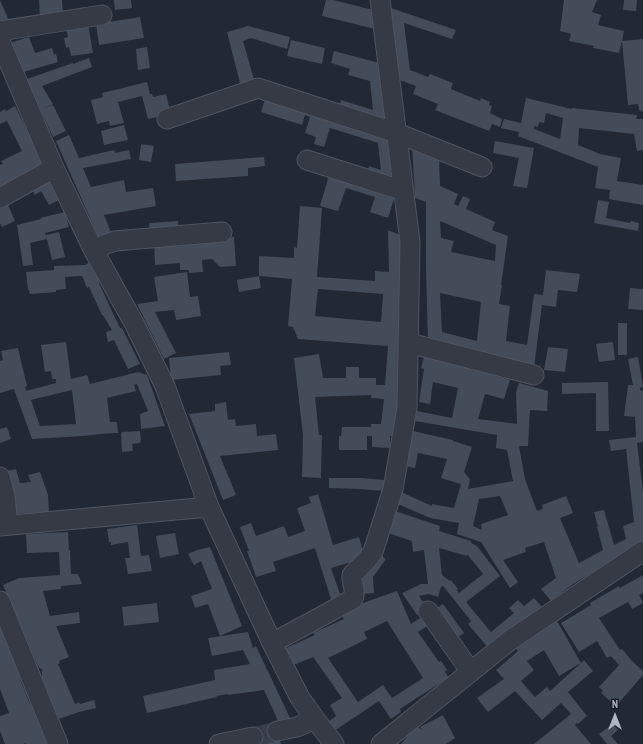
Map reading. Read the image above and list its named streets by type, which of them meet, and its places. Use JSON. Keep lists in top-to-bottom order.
{
  "north": "top"
}
